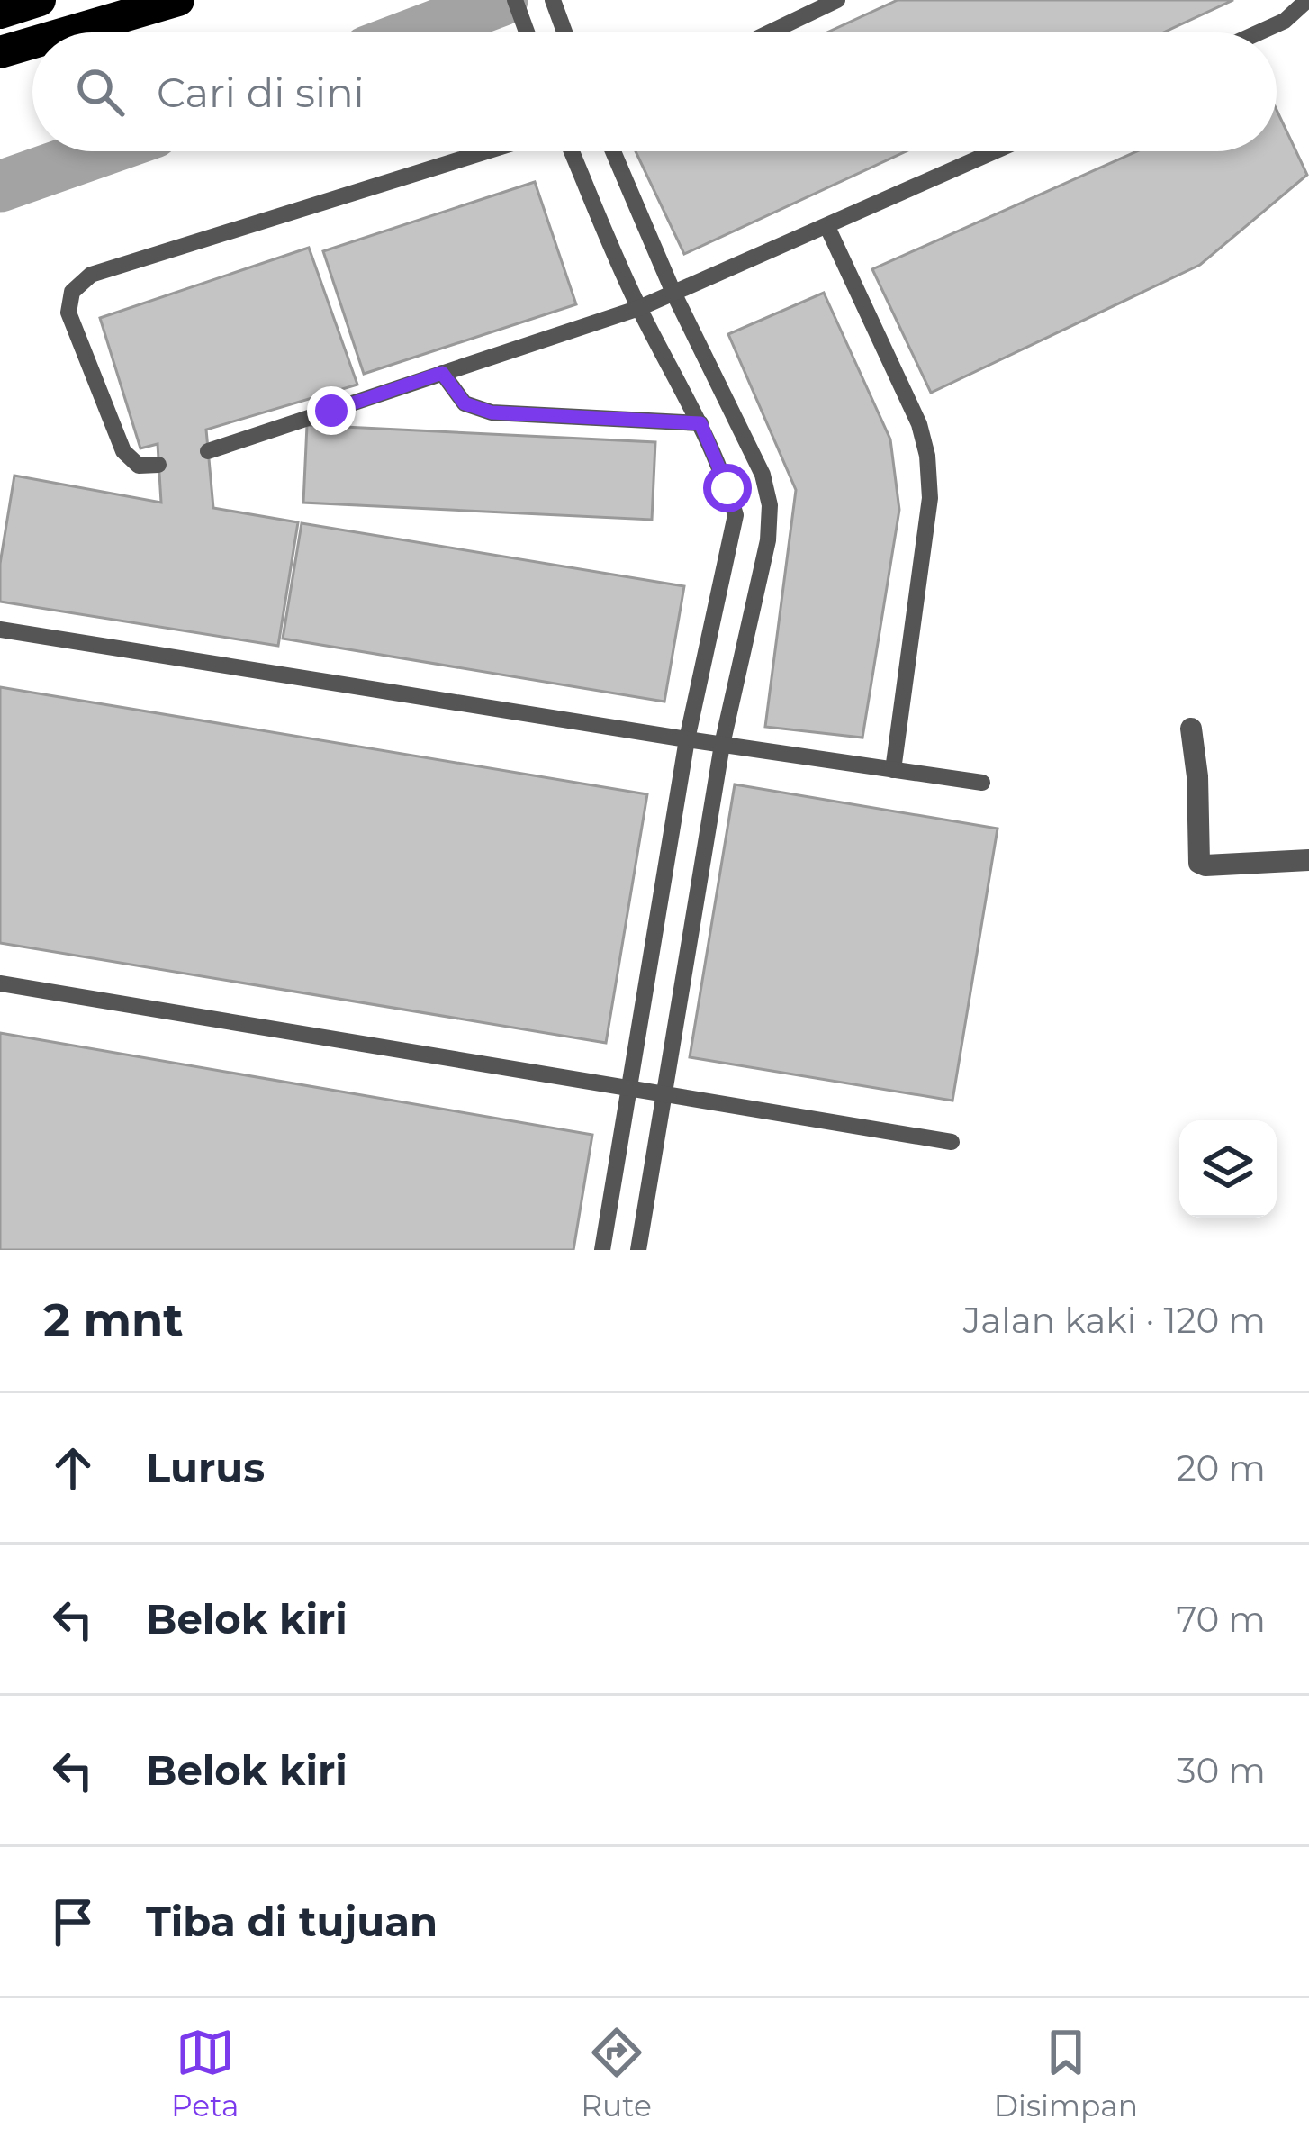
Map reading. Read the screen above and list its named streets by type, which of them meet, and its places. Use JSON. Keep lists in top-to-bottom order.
{
  "page": {
    "search": "Cari di sini",
    "heading": ["2 mnt", "Jalan kaki · 120 m"],
    "list": [
      ["Lurus", "20 m"],
      ["Belok kiri", "70 m"],
      ["Belok kiri", "30 m"],
      "Tiba di tujuan"
    ],
    "nav": ["Peta", "Rute", "Disimpan"]
  }
}
